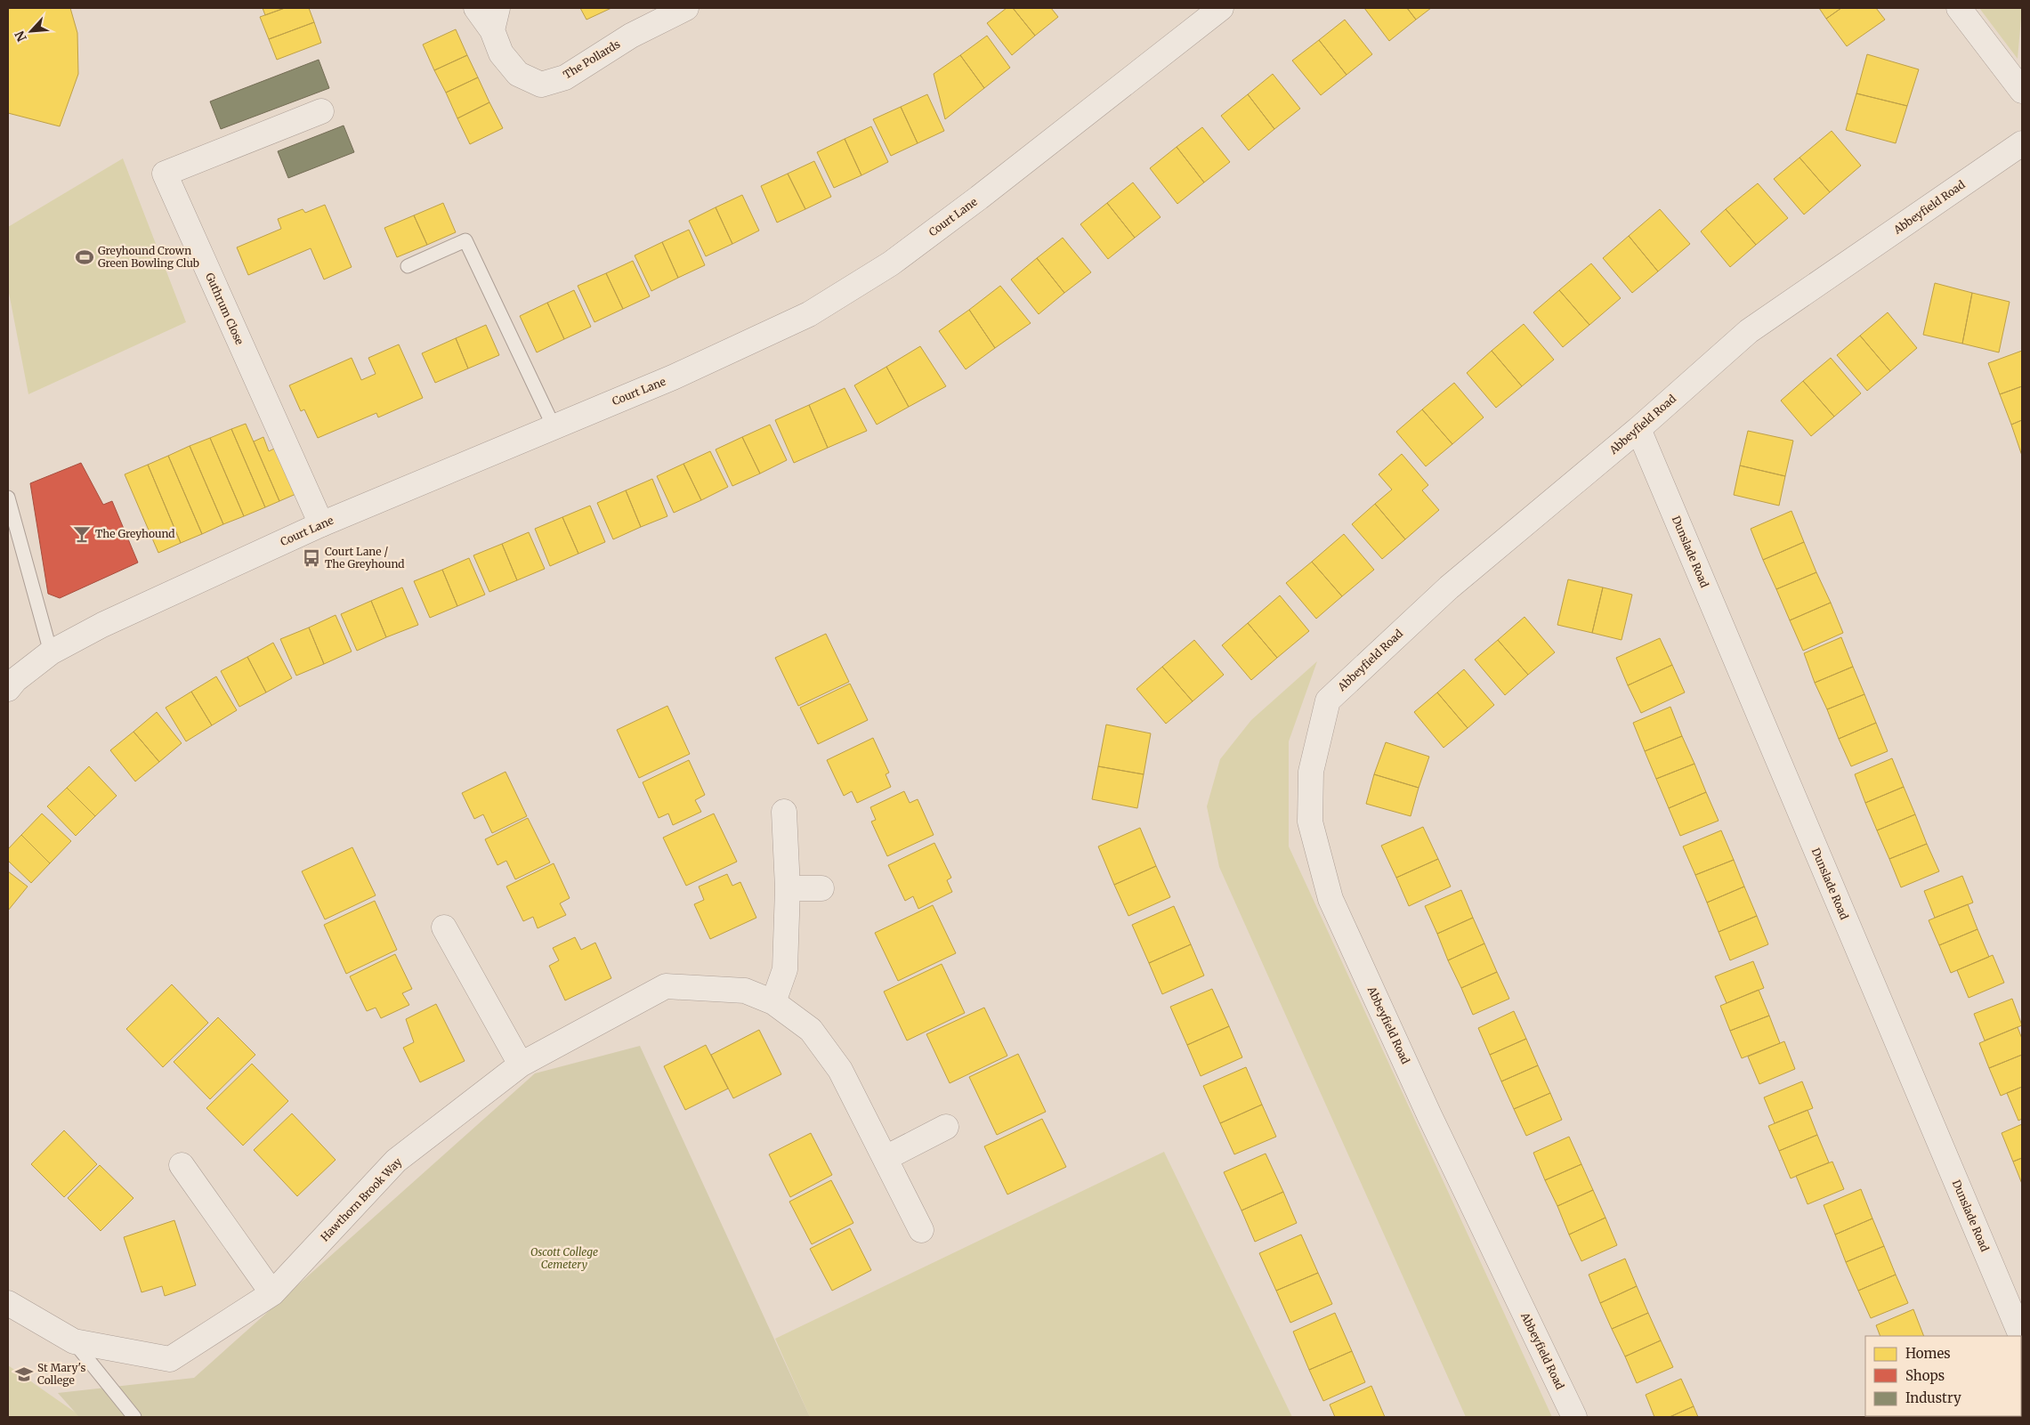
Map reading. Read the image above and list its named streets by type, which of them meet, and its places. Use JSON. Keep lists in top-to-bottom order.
{
  "streets": {
    "street": [
      "The Pollards",
      "Abbeyfield Road",
      "Court Lane",
      "Guthrum Close",
      "Dunslade Road",
      "Hawthorn Brook Way"
    ]
  },
  "crossings": [
    ["Abbeyfield Road", "Dunslade Road"],
    ["Court Lane", "Guthrum Close"]
  ],
  "parks": ["Oscott College Cemetery"],
  "places": {
    "sports": ["Greyhound Crown Green Bowling Club"],
    "bar": ["The Greyhound"],
    "bus stop": ["Court Lane / The Greyhound"],
    "school or university": ["St Mary's College"]
  },
  "legend": ["Homes", "Shops", "Industry"],
  "north": "bottom left"
}
